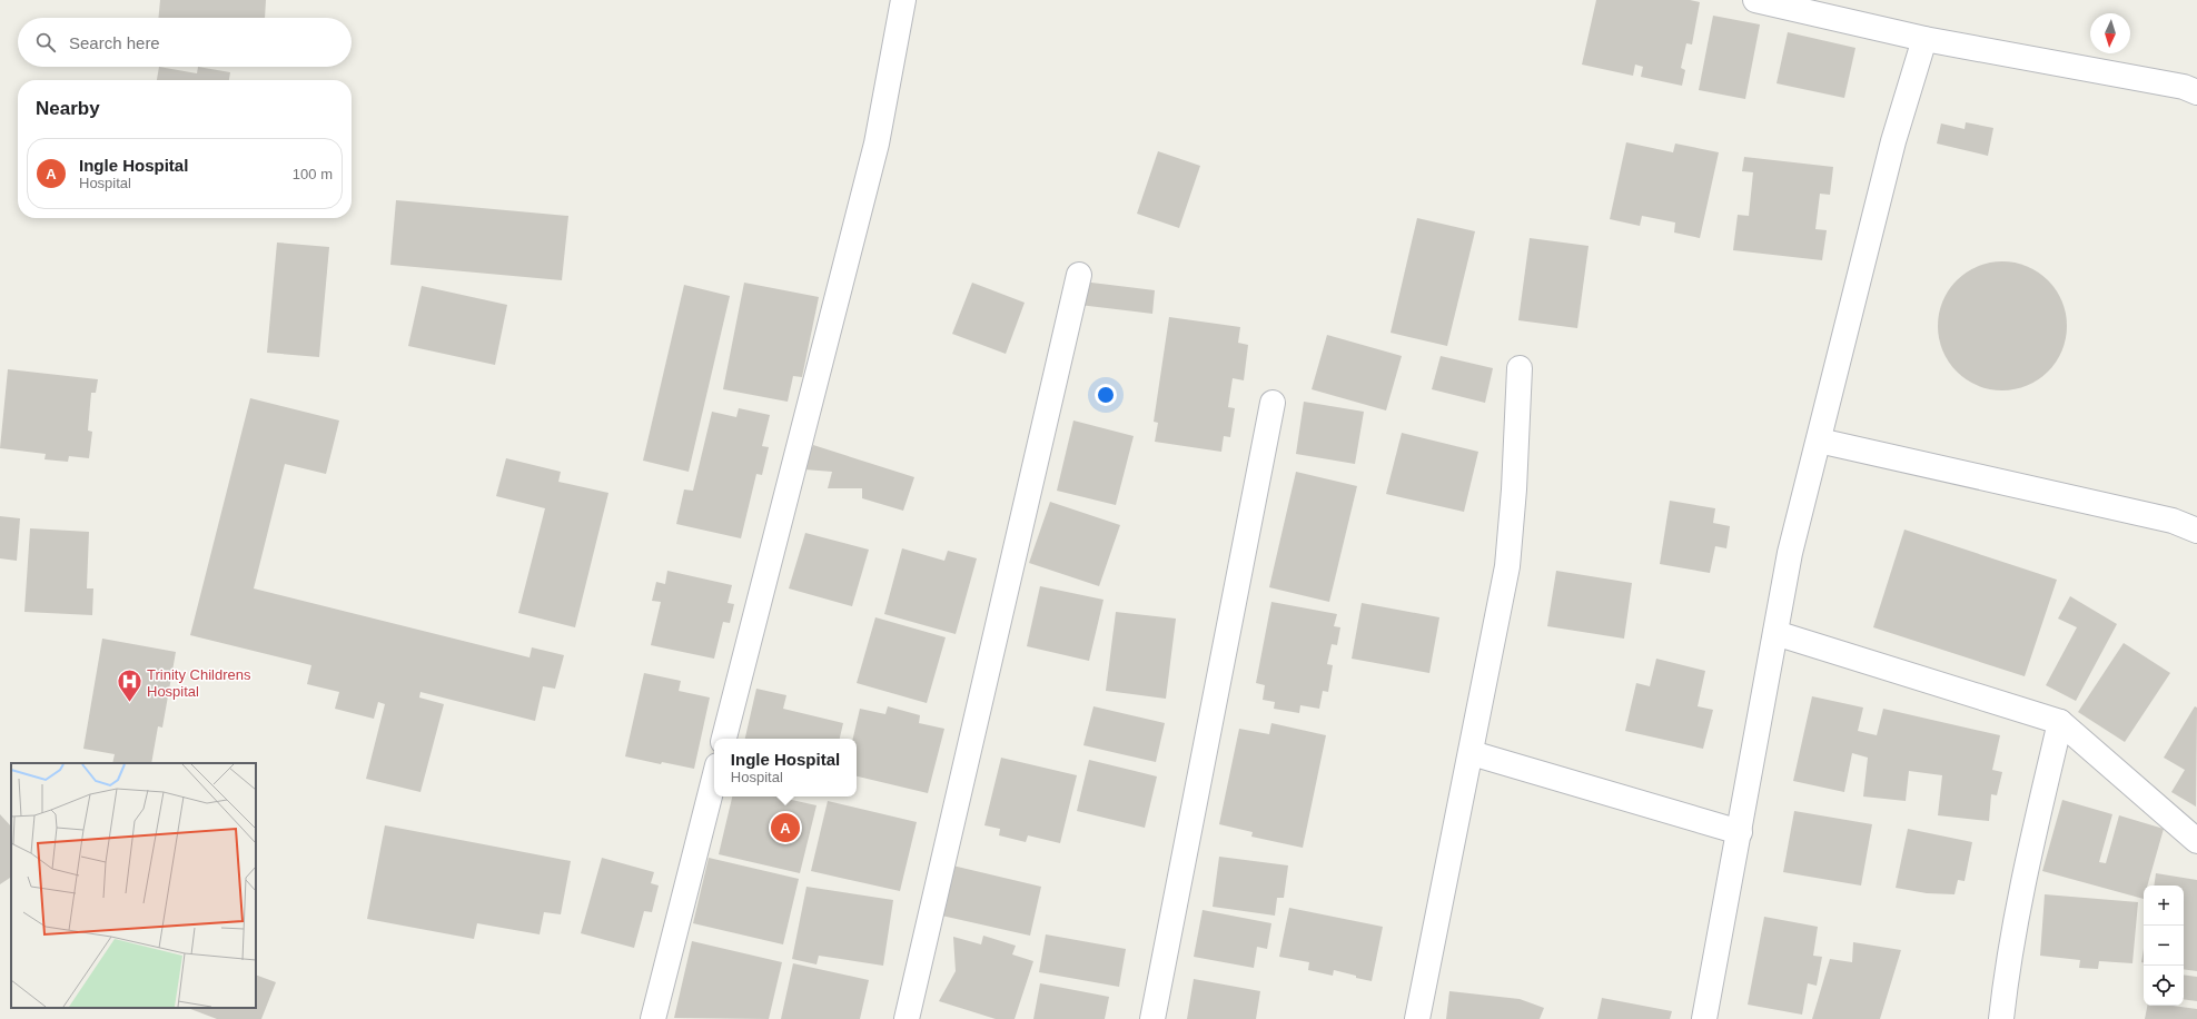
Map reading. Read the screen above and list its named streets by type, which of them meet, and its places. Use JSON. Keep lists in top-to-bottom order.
{
  "places": {
    "hospital": ["Trinity Childrens Hospital"]
  },
  "north": "bottom",
  "page": {
    "search": "Search here",
    "heading": "Nearby",
    "list": [
      {
        "mark": "A",
        "name": "Ingle Hospital",
        "note": "Hospital",
        "value": "100 m"
      }
    ],
    "popup": ["Ingle Hospital", "Hospital"],
    "pins": "A",
    "map_buttons": ["+", "−"]
  }
}
